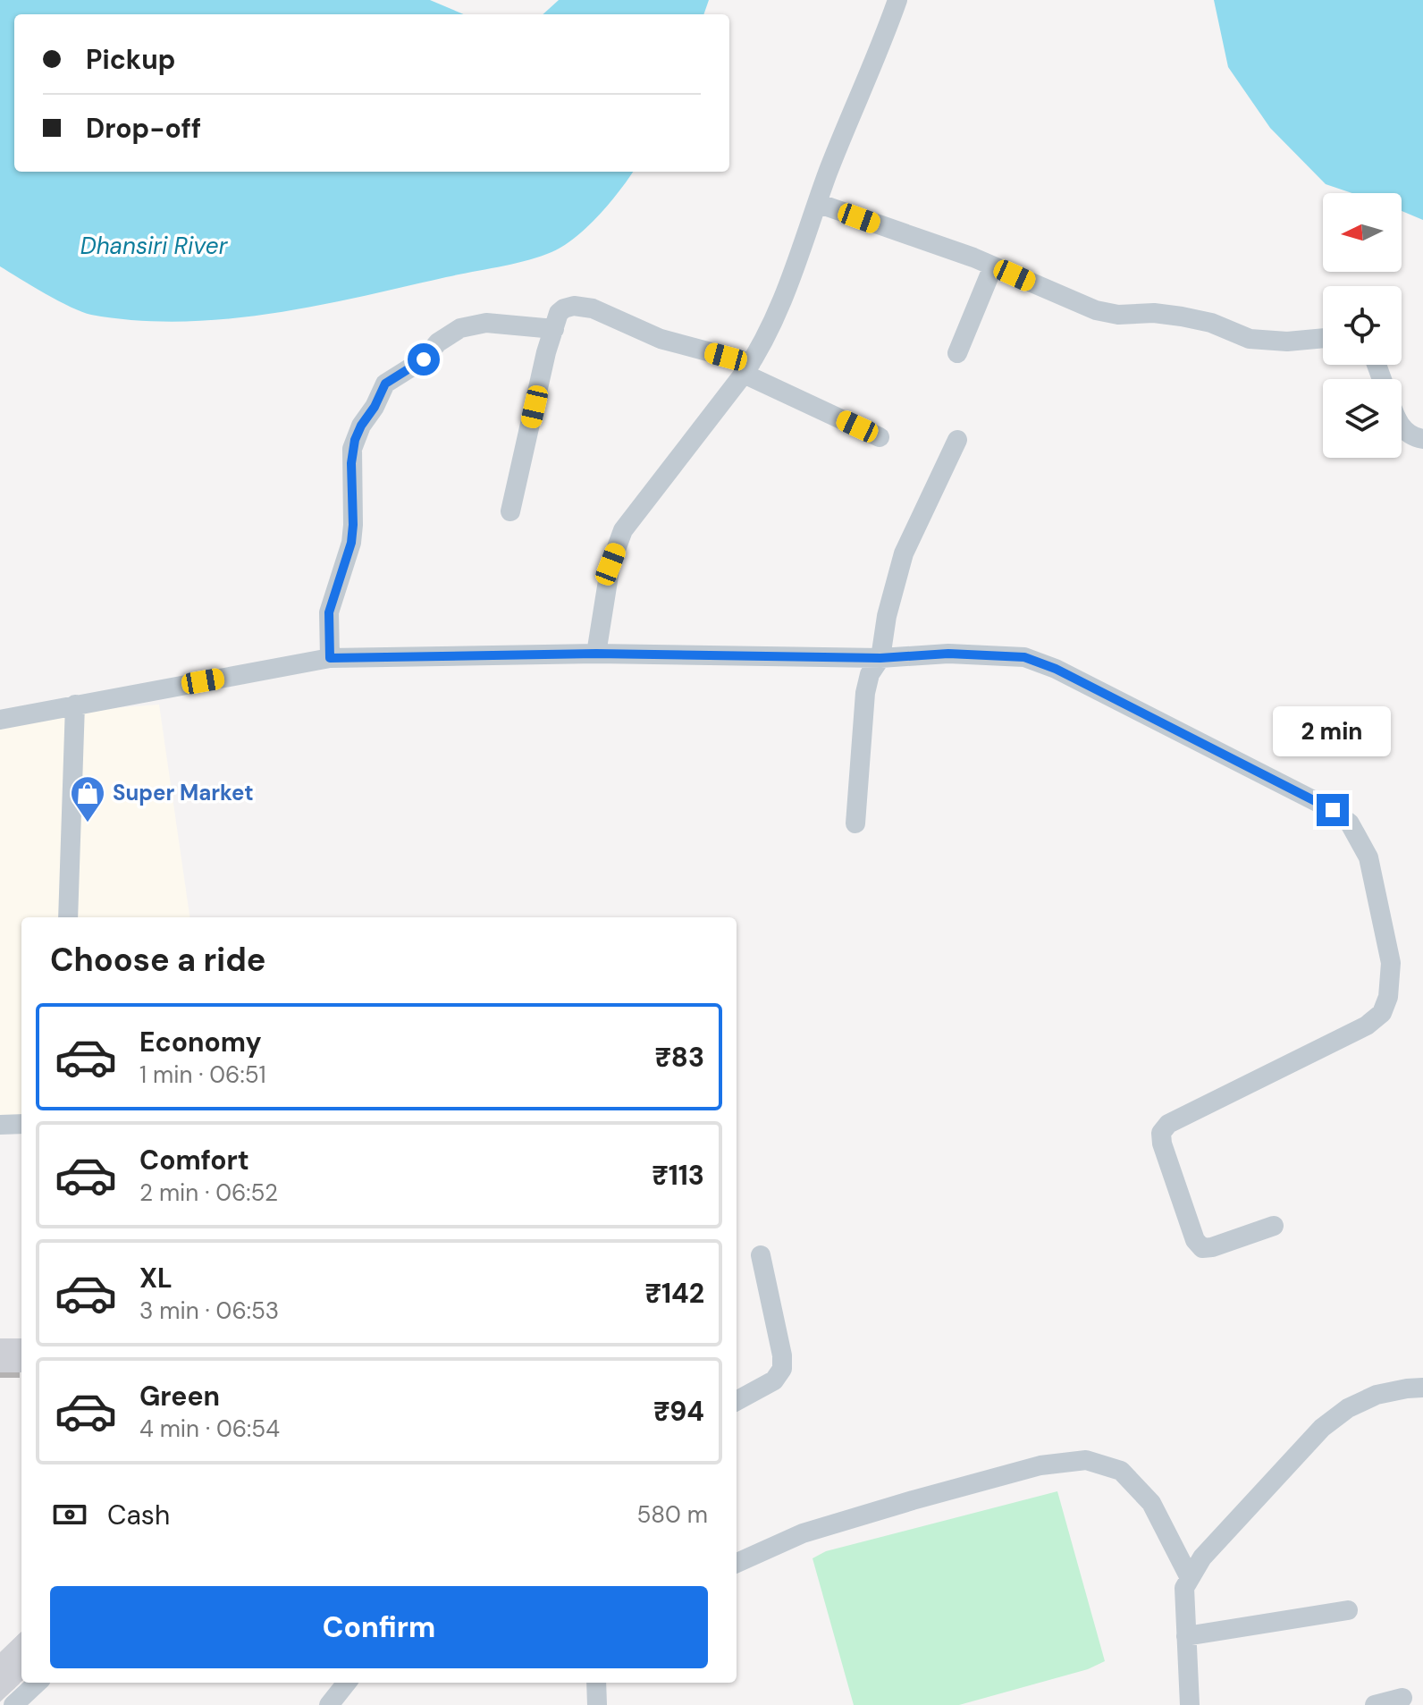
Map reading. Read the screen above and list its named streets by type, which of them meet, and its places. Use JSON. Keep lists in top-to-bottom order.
{
  "water": ["Dhansiri River"],
  "places": {
    "shop": ["Super Market"]
  },
  "north": "left",
  "page": {
    "banner": ["Pickup", "Drop-off"],
    "bubble": "2 min",
    "heading": "Choose a ride",
    "list": [
      {
        "name": "Economy",
        "note": "1 min · 06:51",
        "value": "₹83"
      },
      {
        "name": "Comfort",
        "note": "2 min · 06:52",
        "value": "₹113"
      },
      {
        "name": "XL",
        "note": "3 min · 06:53",
        "value": "₹142"
      },
      {
        "name": "Green",
        "note": "4 min · 06:54",
        "value": "₹94"
      }
    ],
    "pay": ["Cash", "580 m"],
    "buttons": "Confirm"
  }
}
